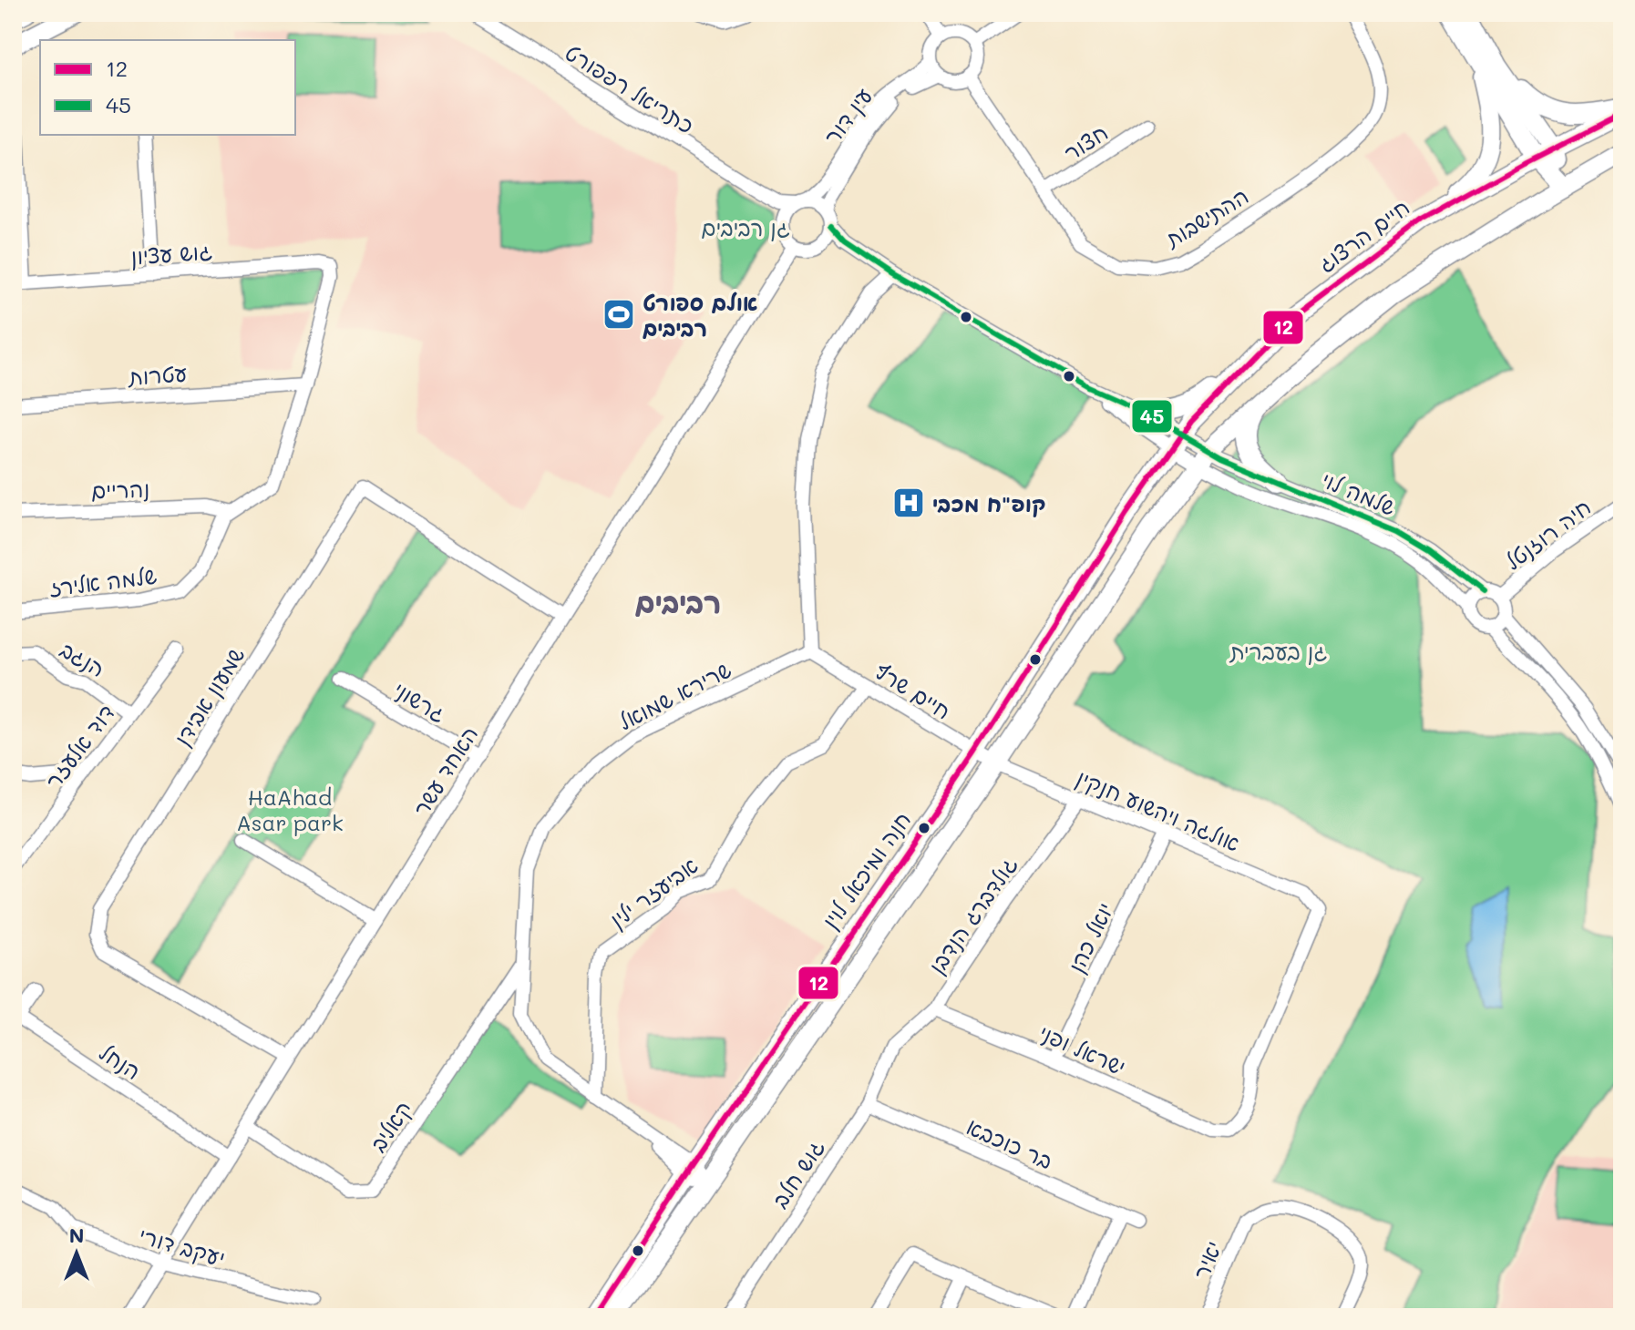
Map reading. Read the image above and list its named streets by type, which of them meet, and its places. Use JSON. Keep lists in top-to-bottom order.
{
  "streets": {
    "main road": ["חיים הרצוג", "חנה ומיכאל לוין"],
    "street": [
      "כתריאל רפפורט",
      "עין דור",
      "חצור",
      "ההתישבות",
      "גוש עציון",
      "עטרות",
      "נהריים",
      "שלמה לוי",
      "חיה רוזנטל",
      "שלמה אלירז",
      "הנגב",
      "חיים שרף",
      "שרירא שמואל",
      "שמעון אבידן",
      "גרשוני",
      "דוד אלעזר",
      "האחד עשר",
      "אולגה ויהשוע חנקין",
      "אביעזר ילין",
      "גולדברג הנדבן",
      "יואל כהן",
      "ישראל ופני",
      "הנחל",
      "קאליב",
      "בר כוכבא",
      "גוש חלב",
      "יעקב דורי",
      "יאיר"
    ]
  },
  "crossings": [
    ["כתריאל רפפורט", "עין דור"],
    ["כתריאל רפפורט", "האחד עשר"],
    ["עין דור", "ההתישבות"],
    ["עין דור", "האחד עשר"],
    ["חצור", "ההתישבות"],
    ["חיים הרצוג", "חנה ומיכאל לוין"],
    ["גוש עציון", "עטרות"],
    ["גוש עציון", "שלמה אלירז"],
    ["עטרות", "שלמה אלירז"],
    ["נהריים", "שלמה אלירז"],
    ["שלמה לוי", "חיה רוזנטל"],
    ["הנגב", "דוד אלעזר"],
    ["חיים שרף", "שרירא שמואל"],
    ["חיים שרף", "אולגה ויהשוע חנקין"],
    ["חיים שרף", "חנה ומיכאל לוין"],
    ["חיים שרף", "אביעזר ילין"],
    ["שרירא שמואל", "חנה ומיכאל לוין"],
    ["שרירא שמואל", "אביעזר ילין"],
    ["שרירא שמואל", "קאליב"],
    ["שמעון אבידן", "האחד עשר"],
    ["גרשוני", "האחד עשר"],
    ["האחד עשר", "הנחל"],
    ["האחד עשר", "קאליב"],
    ["האחד עשר", "יעקב דורי"],
    ["אולגה ויהשוע חנקין", "גולדברג הנדבן"],
    ["אולגה ויהשוע חנקין", "יואל כהן"],
    ["אולגה ויהשוע חנקין", "ישראל ופני"],
    ["גולדברג הנדבן", "ישראל ופני"],
    ["גולדברג הנדבן", "גוש חלב"],
    ["יואל כהן", "ישראל ופני"],
    ["בר כוכבא", "גוש חלב"]
  ],
  "districts": ["רביבים"],
  "parks": ["גן רביבים", "גן בעברית", "HaAhad Asar park"],
  "places": {
    "sports": ["אולם ספורט רביבים"],
    "hospital": ["קופ\"ח מכבי"]
  },
  "lines": ["transit line 12", "transit line 45"],
  "legend": ["12", "45"],
  "north": "top"
}
